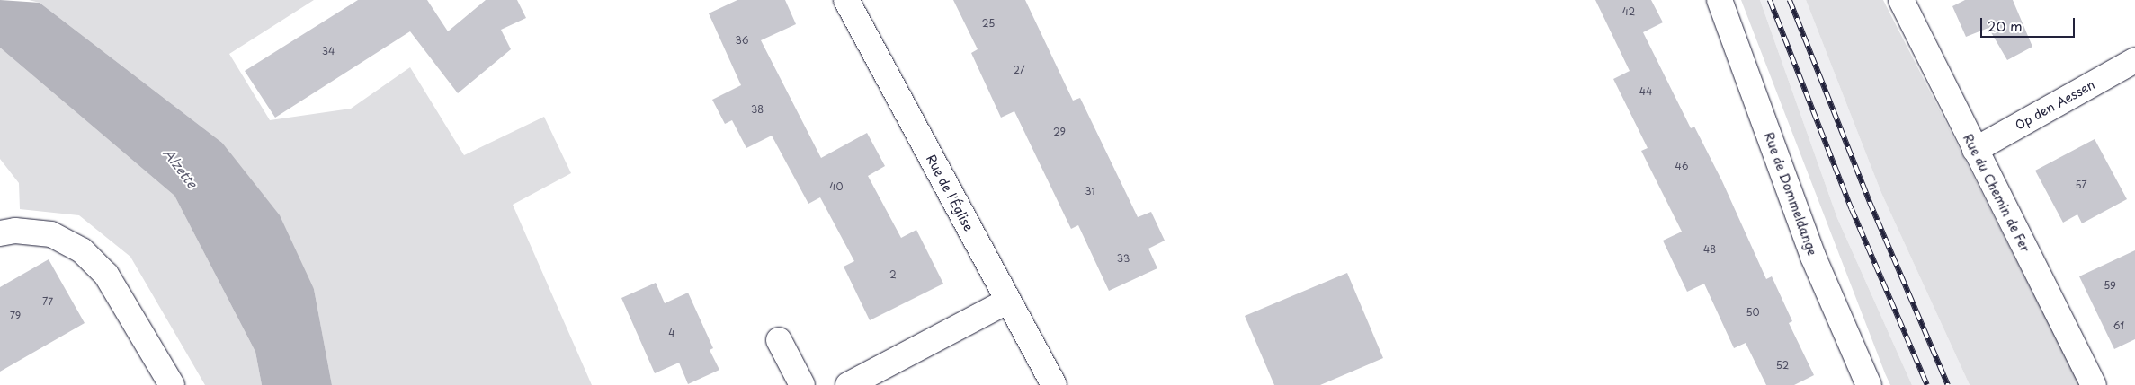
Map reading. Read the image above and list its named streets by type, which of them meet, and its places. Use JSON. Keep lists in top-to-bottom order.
{
  "streets": {
    "street": [
      "Op den Aessen",
      "Rue de l'Église",
      "Rue du Chemin de Fer",
      "Rue de Dommeldange"
    ]
  },
  "crossings": [
    ["Op den Aessen", "Rue du Chemin de Fer"]
  ],
  "water": ["Alzette"],
  "house_numbers": [
    "42",
    "25",
    "36",
    "34",
    "27",
    "44",
    "38",
    "29",
    "46",
    "57",
    "40",
    "31",
    "48",
    "33",
    "2",
    "59",
    "77",
    "50",
    "79",
    "61",
    "4",
    "52"
  ],
  "scale_bar": "20 m"
}
